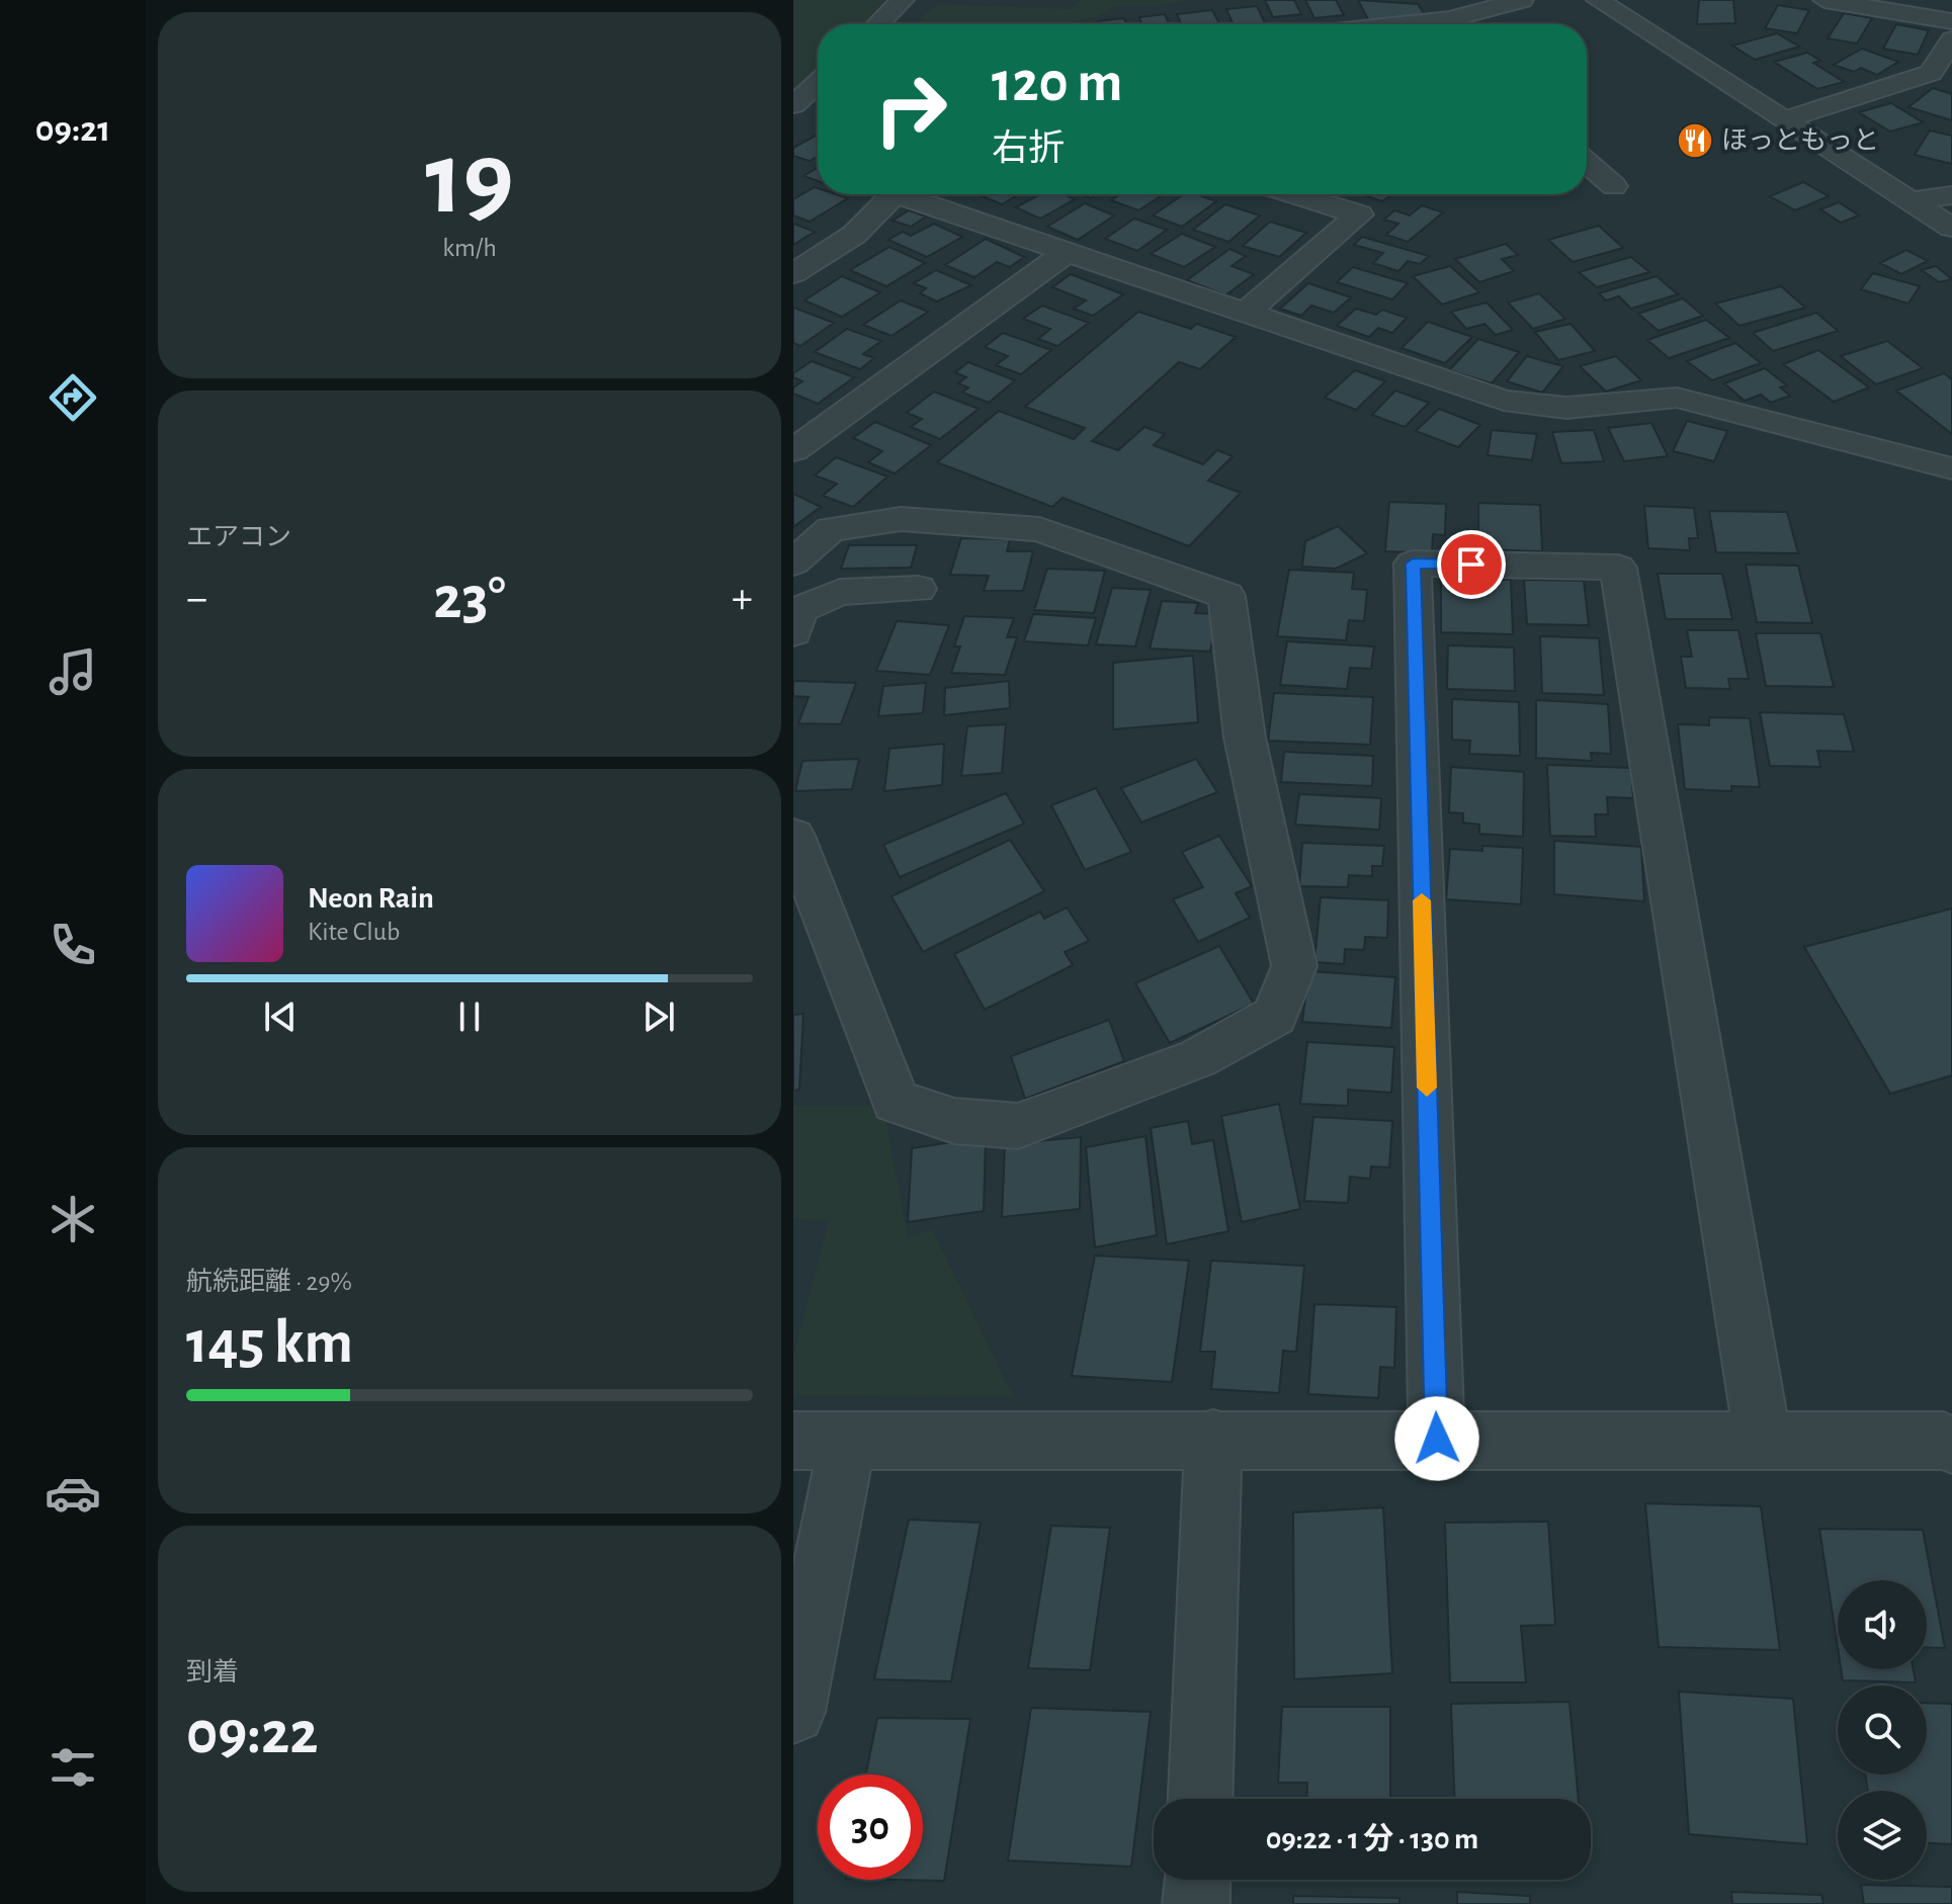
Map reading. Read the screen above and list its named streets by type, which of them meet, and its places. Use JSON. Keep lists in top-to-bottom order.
{
  "places": {
    "restaurant": ["ほっともっと"]
  },
  "page": {
    "tabs": "09:21",
    "tile": [
      ["19", "km/h"],
      "エアコン",
      ["航続距離 · 29%", "145 km"],
      ["到着", "09:22"]
    ],
    "turn": ["120 m", "右折"],
    "heat": ["−", "23°", "+"],
    "song": ["Neon Rain", "Kite Club"],
    "limit": "30",
    "trip": "09:22 · 1 分 · 130 m"
  }
}
